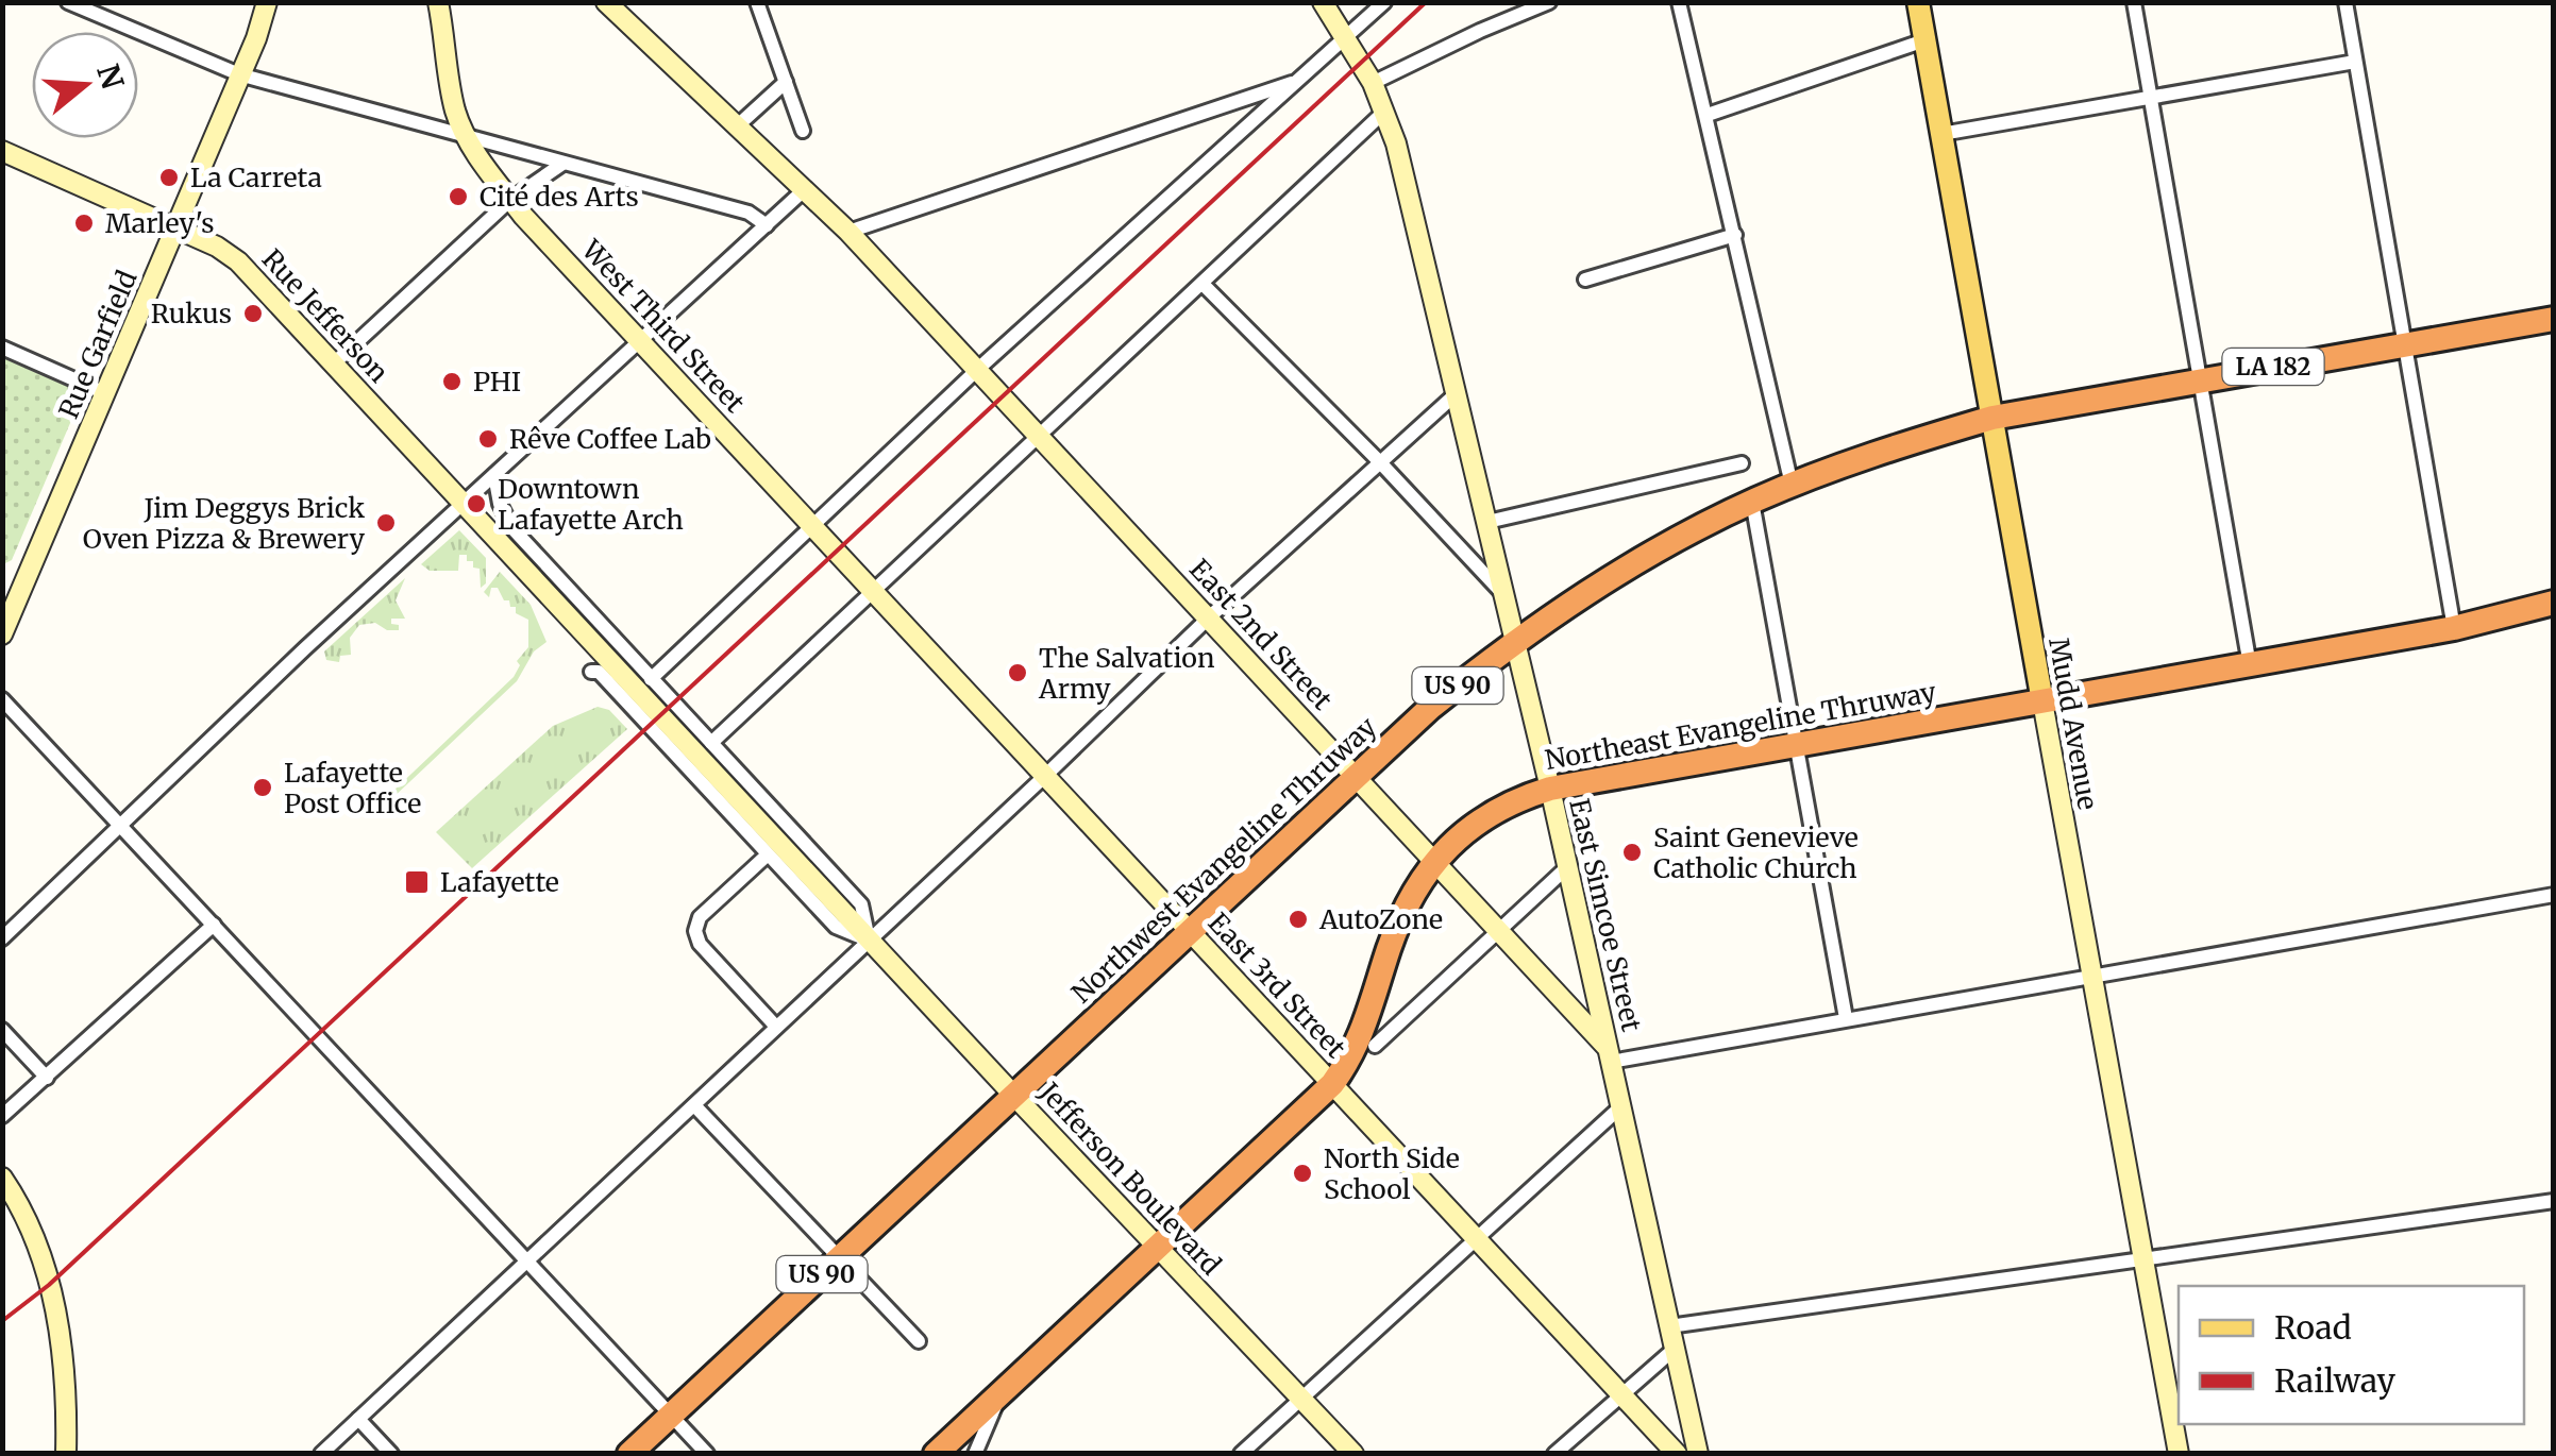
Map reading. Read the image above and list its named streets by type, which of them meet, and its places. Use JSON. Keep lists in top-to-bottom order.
{
  "streets": {
    "highway": [
      "LA 182",
      "US 90",
      "Northeast Evangeline Thruway",
      "Northwest Evangeline Thruway"
    ],
    "main road": ["Mudd Avenue"],
    "street": [
      "Rue Jefferson",
      "West Third Street",
      "Rue Garfield",
      "East 2nd Street",
      "East Simcoe Street",
      "East 3rd Street",
      "Jefferson Boulevard"
    ]
  },
  "crossings": [
    ["Rue Jefferson", "Rue Garfield"],
    ["Rue Jefferson", "Jefferson Boulevard"],
    ["West Third Street", "East 3rd Street"],
    ["East 2nd Street", "Northeast Evangeline Thruway"],
    ["East 2nd Street", "Northwest Evangeline Thruway"],
    ["East 2nd Street", "East Simcoe Street"],
    ["US 90", "Northwest Evangeline Thruway"],
    ["US 90", "Jefferson Boulevard"],
    ["Mudd Avenue", "Northeast Evangeline Thruway"],
    ["Mudd Avenue", "Northwest Evangeline Thruway"],
    ["Northeast Evangeline Thruway", "East Simcoe Street"],
    ["Northeast Evangeline Thruway", "East 3rd Street"],
    ["Northeast Evangeline Thruway", "Jefferson Boulevard"],
    ["Northwest Evangeline Thruway", "East Simcoe Street"],
    ["Northwest Evangeline Thruway", "East 3rd Street"],
    ["Northwest Evangeline Thruway", "Jefferson Boulevard"]
  ],
  "places": {
    "other": [
      "La Carreta",
      "Cité des Arts",
      "Marley's",
      "Rukus",
      "PHI",
      "Rêve Coffee Lab",
      "Downtown Lafayette Arch",
      "Jim Deggys Brick Oven Pizza & Brewery",
      "The Salvation Army",
      "Lafayette Post Office",
      "Saint Genevieve Catholic Church",
      "AutoZone",
      "North Side School"
    ],
    "transit": ["Lafayette"]
  },
  "legend": ["Road", "Railway"],
  "north": "right"
}
